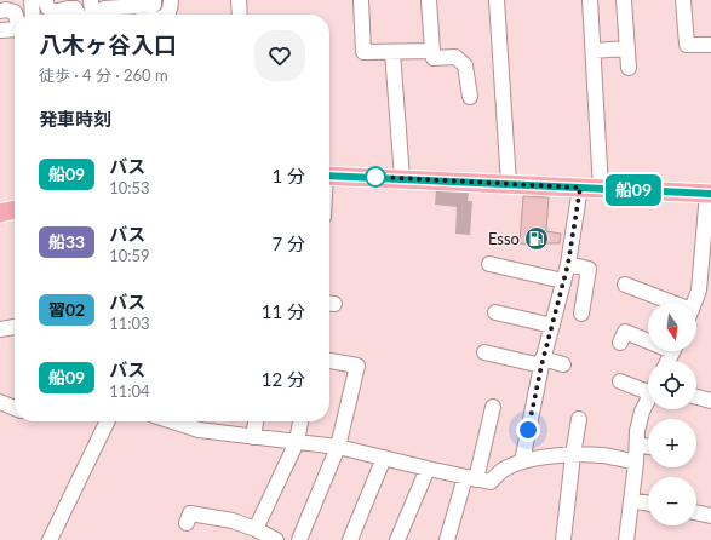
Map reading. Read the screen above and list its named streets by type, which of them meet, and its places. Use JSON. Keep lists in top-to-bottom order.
{
  "places": {
    "fuel station": ["Esso"]
  },
  "lines": ["bus line 船09"],
  "north": "bottom",
  "page": {
    "on_map": "船09",
    "heading": [
      ["八木ヶ谷入口", "徒歩 · 4 分 · 260 m"],
      "発車時刻"
    ],
    "list": [
      {
        "mark": "船09",
        "name": "バス",
        "note": "10:53",
        "value": "1 分"
      },
      {
        "mark": "船33",
        "name": "バス",
        "note": "10:59",
        "value": "7 分"
      },
      {
        "mark": "習02",
        "name": "バス",
        "note": "11:03",
        "value": "11 分"
      },
      {
        "mark": "船09",
        "name": "バス",
        "note": "11:04",
        "value": "12 分"
      }
    ],
    "map_buttons": ["+", "−"]
  }
}
